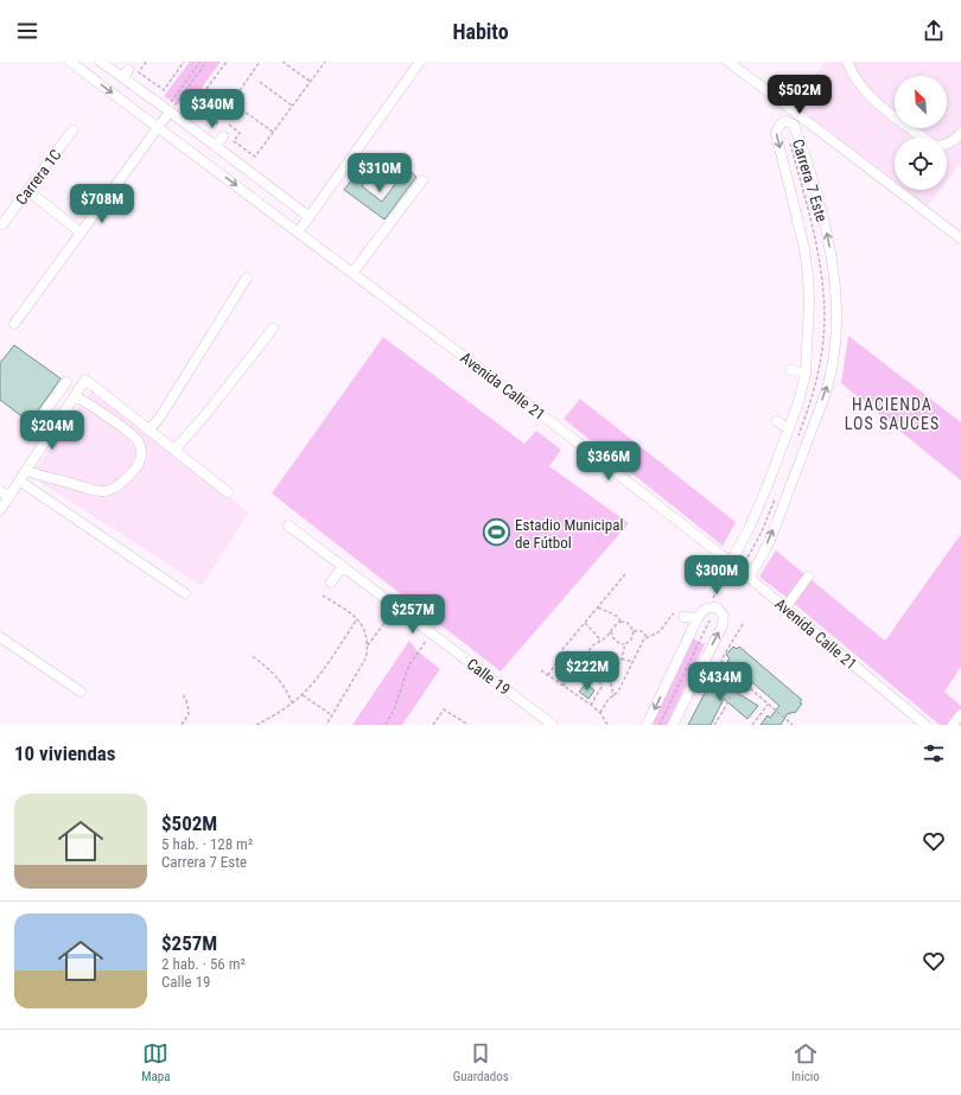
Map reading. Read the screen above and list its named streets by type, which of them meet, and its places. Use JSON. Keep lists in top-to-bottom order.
{
  "streets": {
    "street": [
      "Carrera 1C",
      "Carrera 7 Este",
      "Avenida Calle 21",
      "Calle 19"
    ]
  },
  "crossings": [
    ["Carrera 7 Este", "Avenida Calle 21"]
  ],
  "districts": ["HACIENDA LOS SAUCES"],
  "places": {
    "sports": ["Estadio Municipal de Fútbol"]
  },
  "north": "top left",
  "page": {
    "header": "Habito",
    "price": [
      "$502M",
      "$340M",
      "$310M",
      "$708M",
      "$204M",
      "$366M",
      "$300M",
      "$257M",
      "$222M",
      "$434M"
    ],
    "heading": "10 viviendas",
    "list": [
      {
        "name": "$502M",
        "note": "5 hab. · 128 m² · Carrera 7 Este"
      },
      {
        "name": "$257M",
        "note": "2 hab. · 56 m² · Calle 19"
      }
    ],
    "tabs": ["Mapa", "Guardados", "Inicio"]
  }
}
